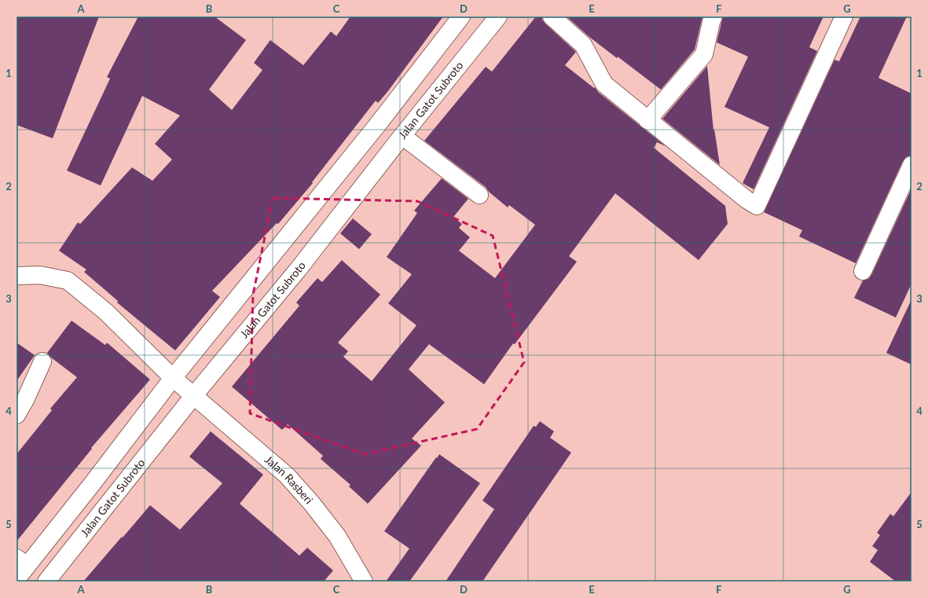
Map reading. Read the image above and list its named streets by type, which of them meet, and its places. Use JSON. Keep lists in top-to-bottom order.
{
  "streets": {
    "main road": ["Jalan Gatot Subroto", "Jalan Rasberi"]
  },
  "crossings": [
    ["Jalan Gatot Subroto", "Jalan Rasberi"]
  ],
  "grid": {
    "columns": [
      "A",
      "B",
      "C",
      "D",
      "E",
      "F",
      "G"
    ],
    "rows": [
      "1",
      "2",
      "3",
      "4",
      "5"
    ]
  }
}
